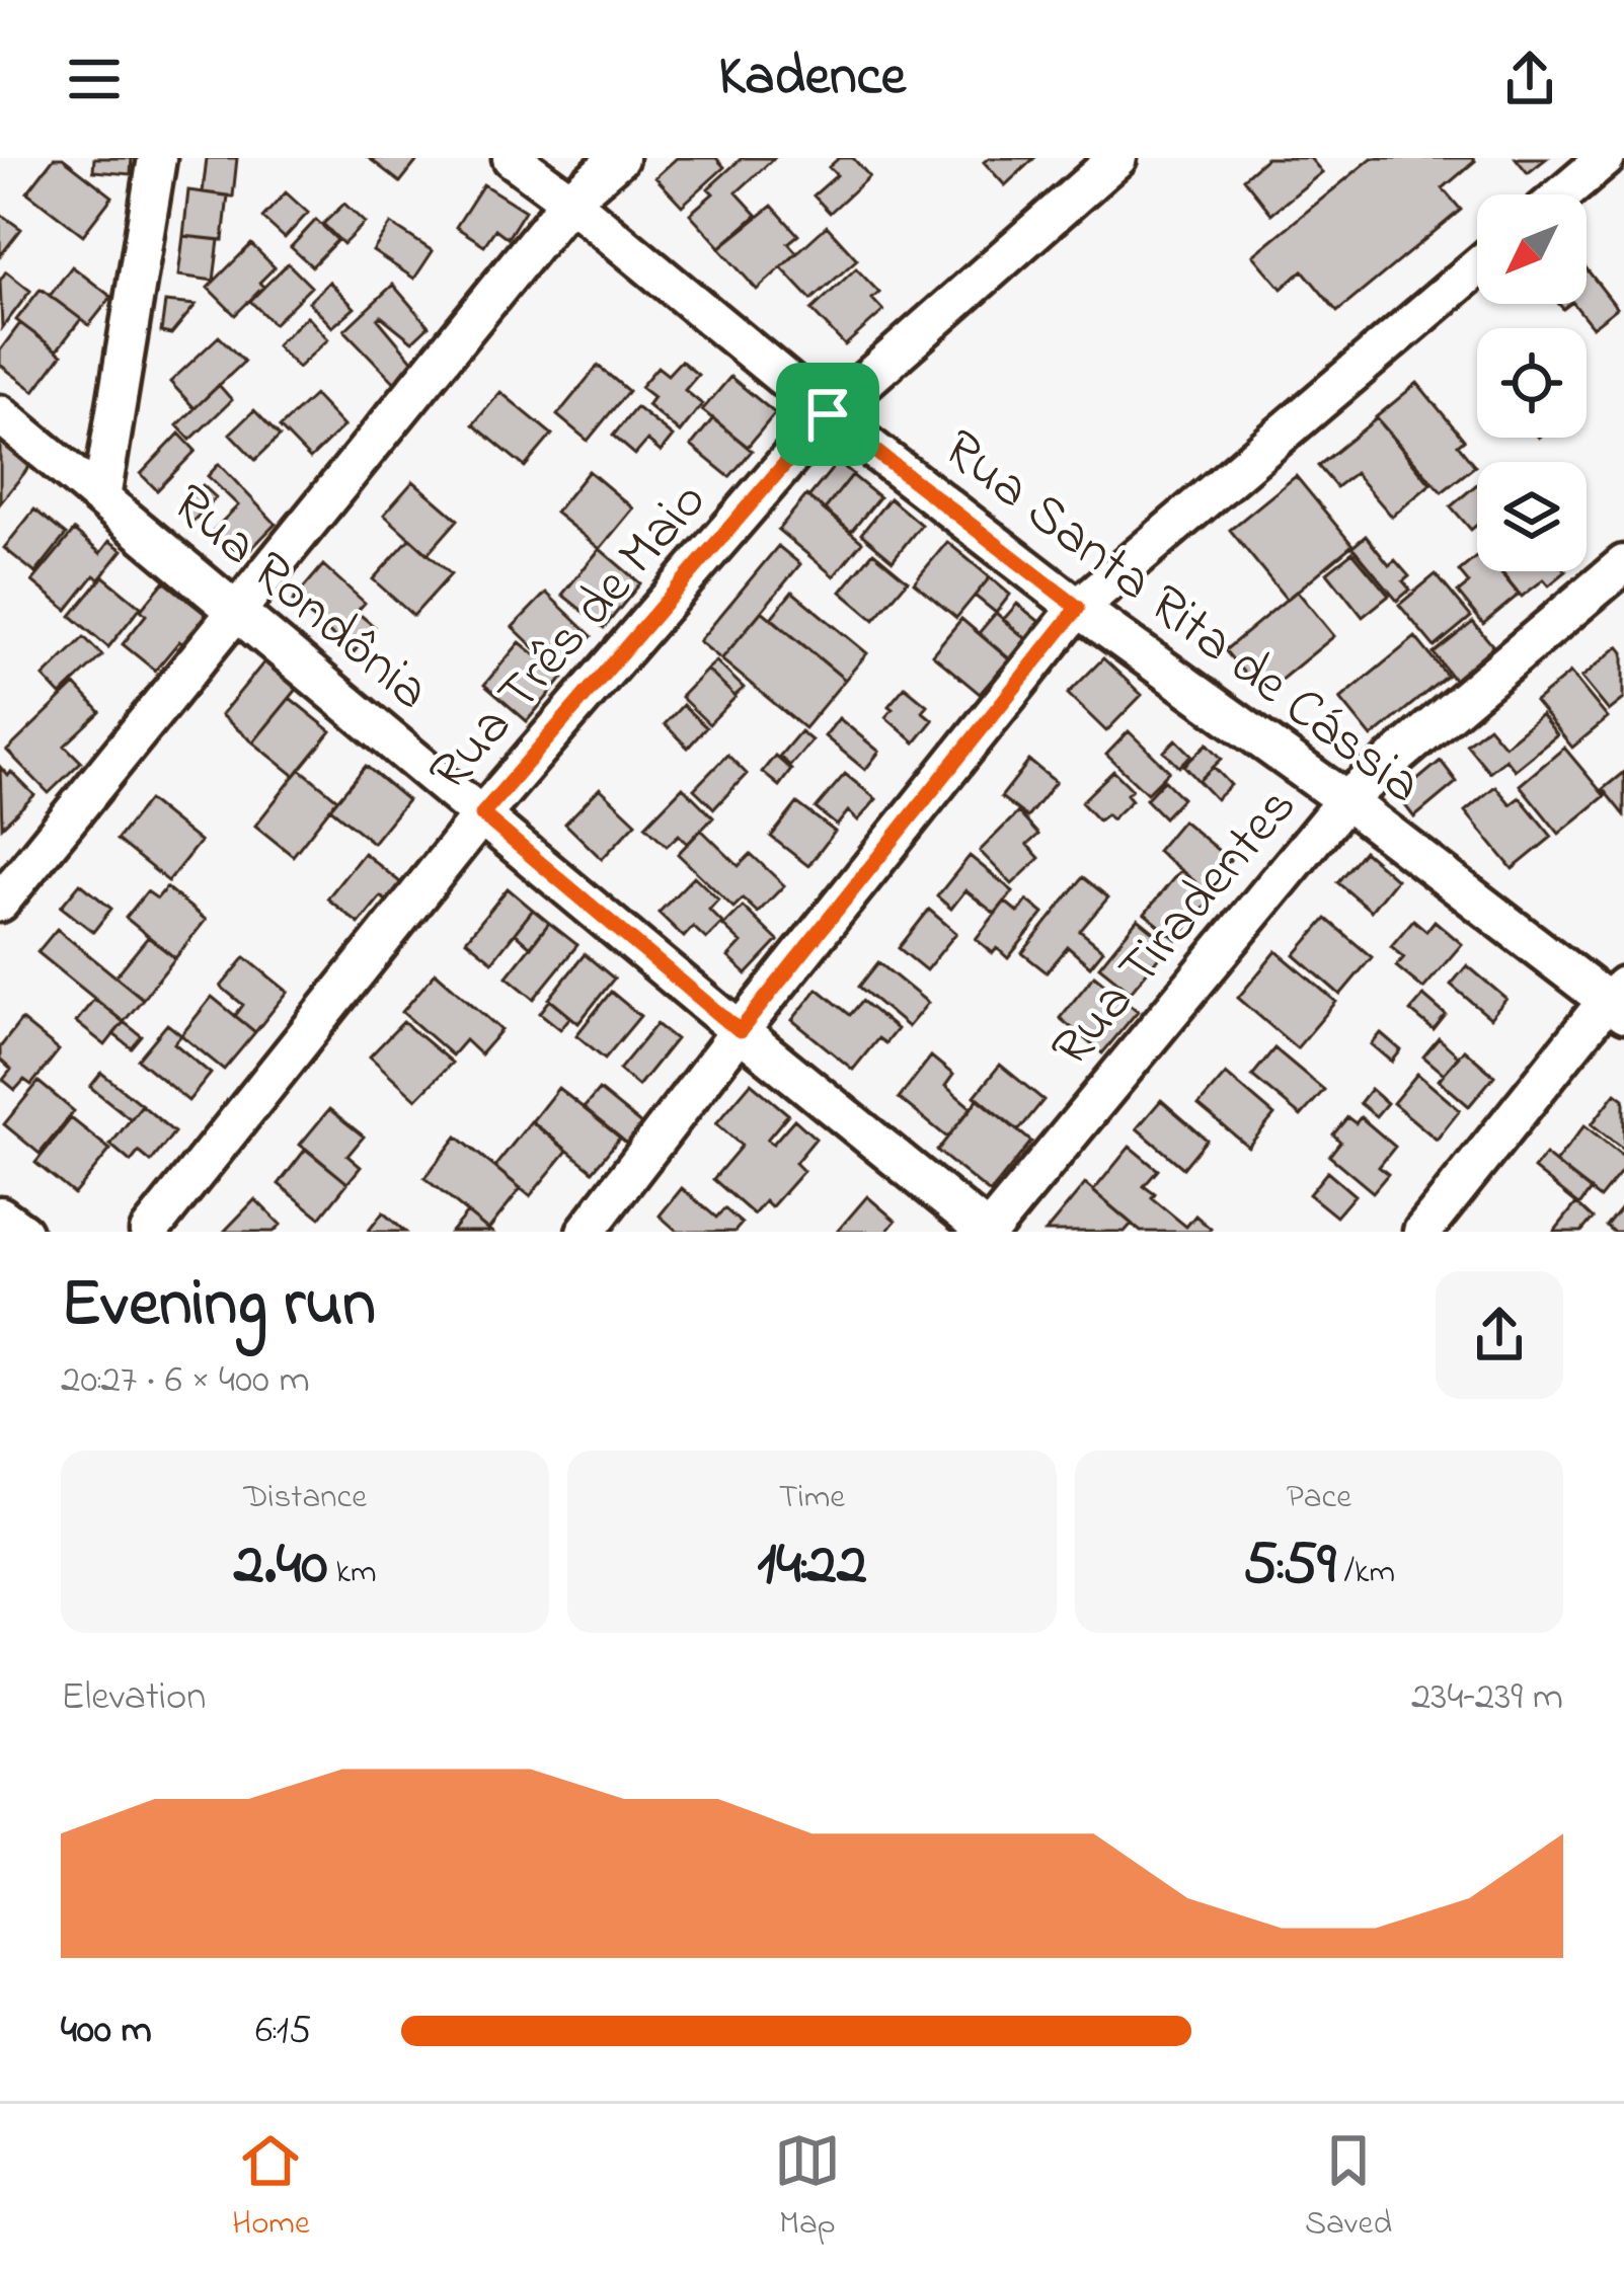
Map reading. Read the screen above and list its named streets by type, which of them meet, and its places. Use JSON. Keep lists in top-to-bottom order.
{
  "streets": {
    "street": [
      "Rua Rondônia",
      "Rua Santa Rita de Cássia",
      "Rua Três de Maio",
      "Rua Tiradentes"
    ]
  },
  "crossings": [
    ["Rua Rondônia", "Rua Três de Maio"],
    ["Rua Rondônia", "Rua Tiradentes"],
    ["Rua Santa Rita de Cássia", "Rua Três de Maio"],
    ["Rua Santa Rita de Cássia", "Rua Tiradentes"]
  ],
  "north": "bottom left",
  "page": {
    "header": "Kadence",
    "heading": ["Evening run", "20:27 · 6 × 400 m"],
    "stats": [
      ["Distance", "2.40 km"],
      ["Time", "14:22"],
      ["Pace", "5:59 /km"]
    ],
    "chart": ["Elevation", "234–239 m"],
    "list": [
      {
        "name": "400 m",
        "note": "6:15"
      }
    ],
    "tabs": ["Home", "Map", "Saved"]
  }
}
